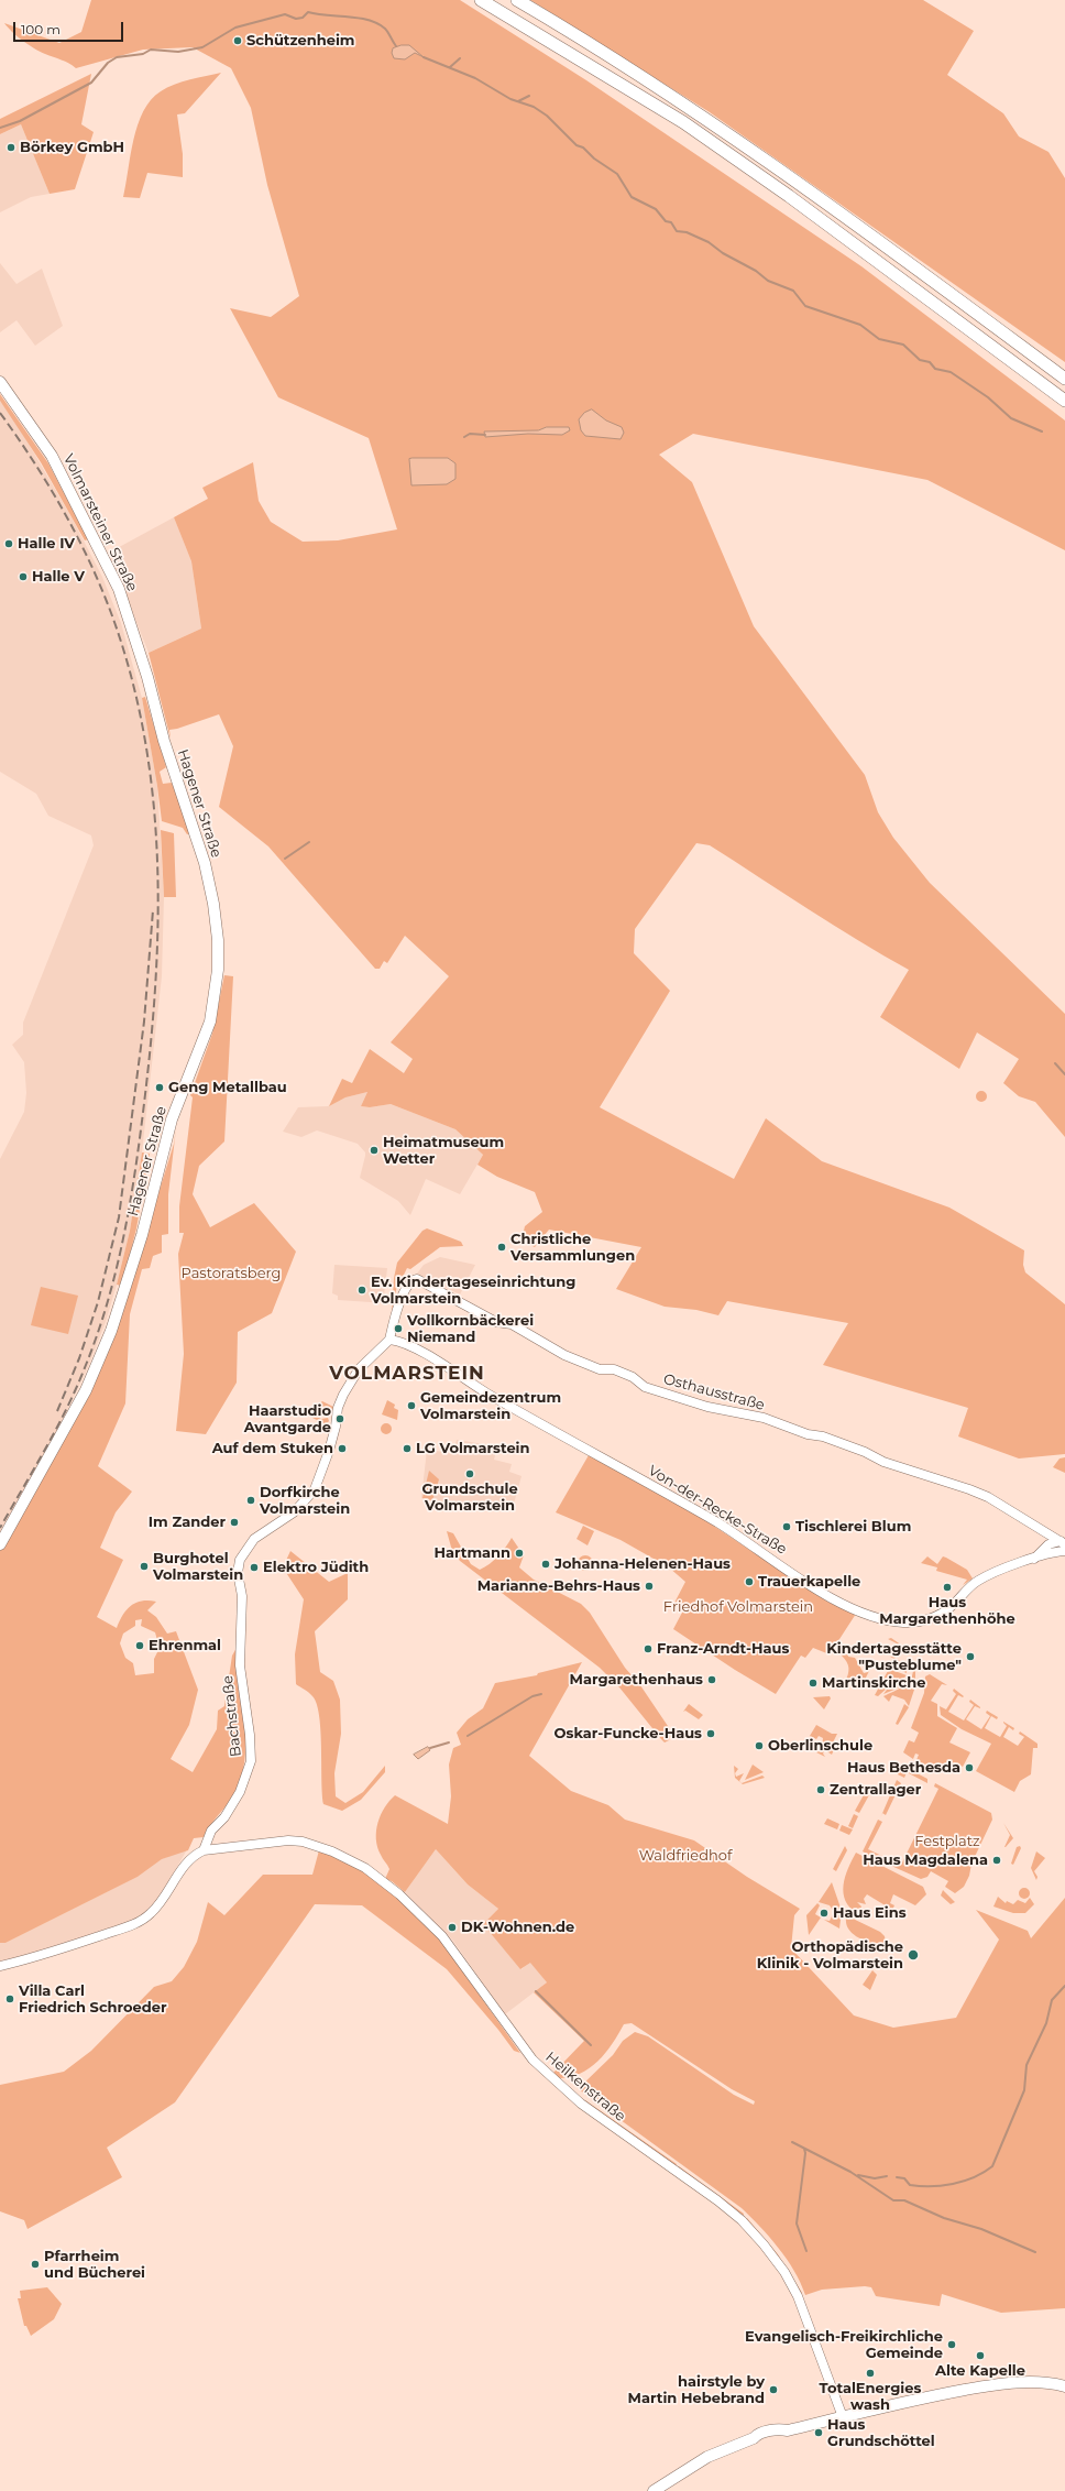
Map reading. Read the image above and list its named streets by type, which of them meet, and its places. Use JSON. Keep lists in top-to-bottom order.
{
  "streets": {
    "main road": ["Volmarsteiner Straße", "Hagener Straße"],
    "street": [
      "Osthausstraße",
      "Von-der-Recke-Straße",
      "Bachstraße",
      "Heilkenstraße"
    ]
  },
  "crossings": [
    ["Volmarsteiner Straße", "Hagener Straße"],
    ["Osthausstraße", "Von-der-Recke-Straße"],
    ["Osthausstraße", "Bachstraße"],
    ["Von-der-Recke-Straße", "Bachstraße"],
    ["Bachstraße", "Heilkenstraße"]
  ],
  "districts": ["VOLMARSTEIN"],
  "parks": [
    "Pastoratsberg",
    "Friedhof Volmarstein",
    "Festplatz",
    "Waldfriedhof"
  ],
  "places": [
    "Schützenheim",
    "Börkey GmbH",
    "Halle IV",
    "Halle V",
    "Geng Metallbau",
    "Heimatmuseum Wetter",
    "Christliche Versammlungen",
    "Ev. Kindertageseinrichtung Volmarstein",
    "Vollkornbäckerei Niemand",
    "Gemeindezentrum Volmarstein",
    "Haarstudio Avantgarde",
    "Auf dem Stuken",
    "LG Volmarstein",
    "Grundschule Volmarstein",
    "Dorfkirche Volmarstein",
    "Im Zander",
    "Tischlerei Blum",
    "Hartmann",
    "Johanna-Helenen-Haus",
    "Burghotel Volmarstein",
    "Elektro Jüdith",
    "Trauerkapelle",
    "Marianne-Behrs-Haus",
    "Haus Margarethenhöhe",
    "Ehrenmal",
    "Franz-Arndt-Haus",
    "Kindertagesstätte \"Pusteblume\"",
    "Margarethenhaus",
    "Martinskirche",
    "Oskar-Funcke-Haus",
    "Oberlinschule",
    "Haus Bethesda",
    "Zentrallager",
    "Haus Magdalena",
    "Haus Eins",
    "DK-Wohnen.de",
    "Orthopädische Klinik - Volmarstein",
    "Villa Carl Friedrich Schroeder",
    "Pfarrheim und Bücherei",
    "Evangelisch-Freikirchliche Gemeinde",
    "Alte Kapelle",
    "TotalEnergies wash",
    "hairstyle by Martin Hebebrand",
    "Haus Grundschöttel"
  ],
  "scale_bar": "100 m"
}
